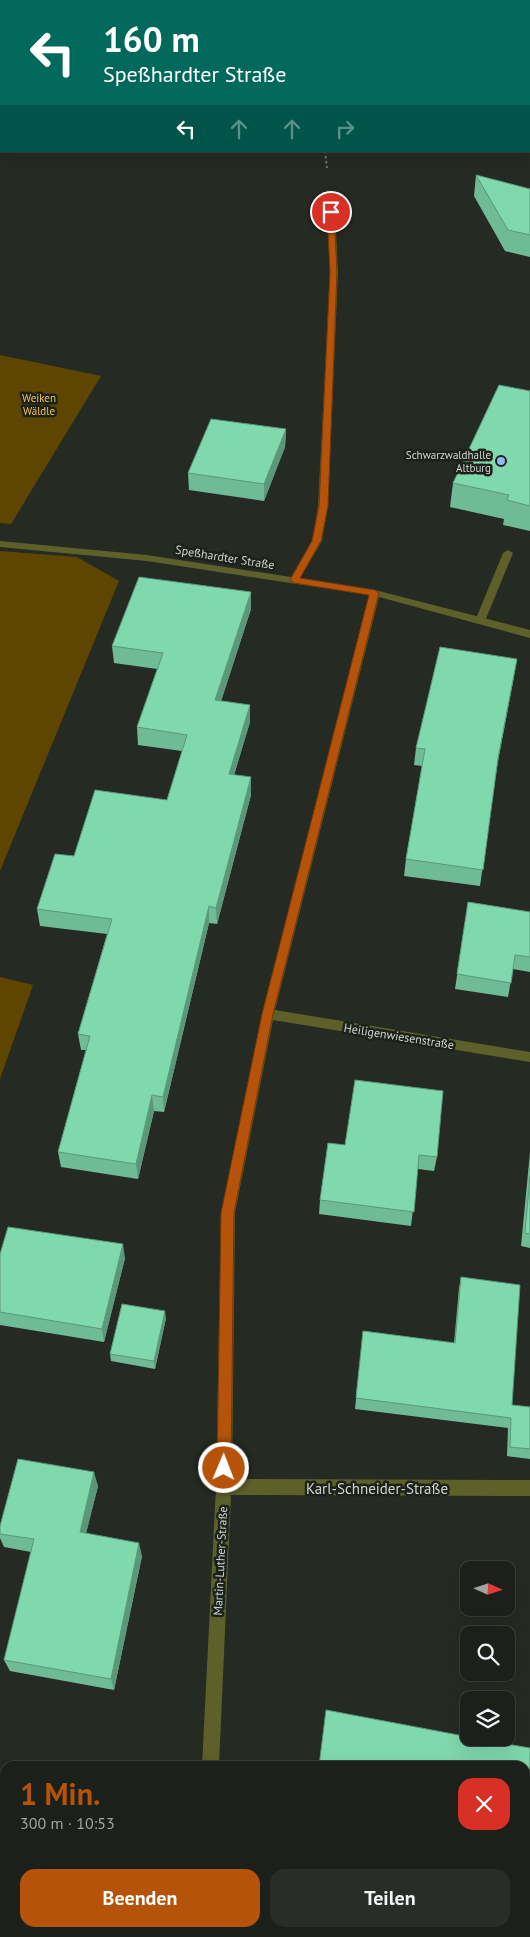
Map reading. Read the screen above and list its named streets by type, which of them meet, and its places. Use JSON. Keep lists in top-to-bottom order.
{
  "streets": {
    "street": [
      "Speßhardter Straße",
      "Heiligenwiesenstraße",
      "Karl-Schneider-Straße",
      "Martin-Luther-Straße"
    ]
  },
  "crossings": [
    ["Speßhardter Straße", "Martin-Luther-Straße"],
    ["Heiligenwiesenstraße", "Martin-Luther-Straße"],
    ["Karl-Schneider-Straße", "Martin-Luther-Straße"]
  ],
  "parks": ["Weiken Wäldle"],
  "places": ["Schwarzwaldhalle Altburg"],
  "north": "right",
  "page": {
    "turn": ["160 m", "Speßhardter Straße"],
    "heading": ["1 Min.", "300 m · 10:53"],
    "buttons": ["Beenden", "Teilen"]
  }
}
